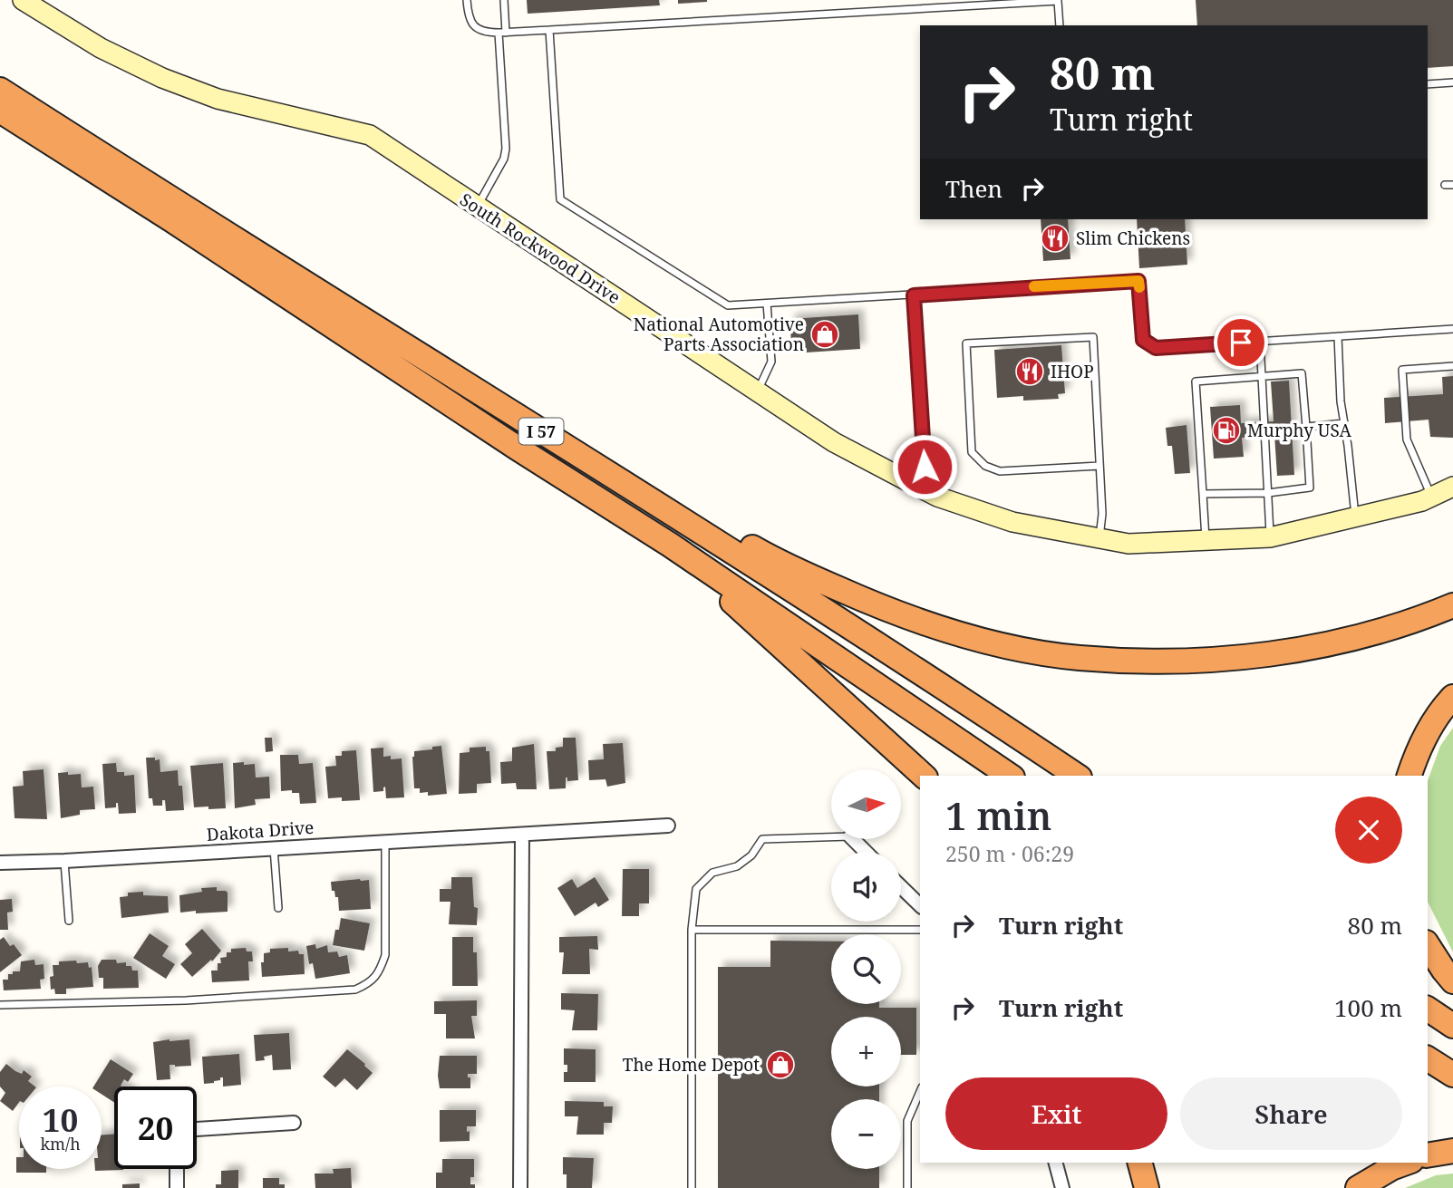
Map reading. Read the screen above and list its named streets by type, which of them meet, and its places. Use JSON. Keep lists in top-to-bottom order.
{
  "streets": {
    "highway": ["I 57"],
    "main road": ["South Rockwood Drive"],
    "street": ["Dakota Drive"]
  },
  "places": {
    "restaurant": ["Slim Chickens", "IHOP"],
    "shop": ["National Automotive Parts Association", "The Home Depot"],
    "fuel station": ["Murphy USA"]
  },
  "north": "right",
  "page": {
    "turn": ["80 m", "Turn right"],
    "then": "Then",
    "map_buttons": ["+", "−"],
    "heading": ["1 min", "250 m · 06:29"],
    "list": [
      {
        "name": "Turn right",
        "value": "80 m"
      },
      {
        "name": "Turn right",
        "value": "100 m"
      }
    ],
    "buttons": ["Exit", "Share"],
    "speed": "10 km/h",
    "limit": "20"
  }
}
